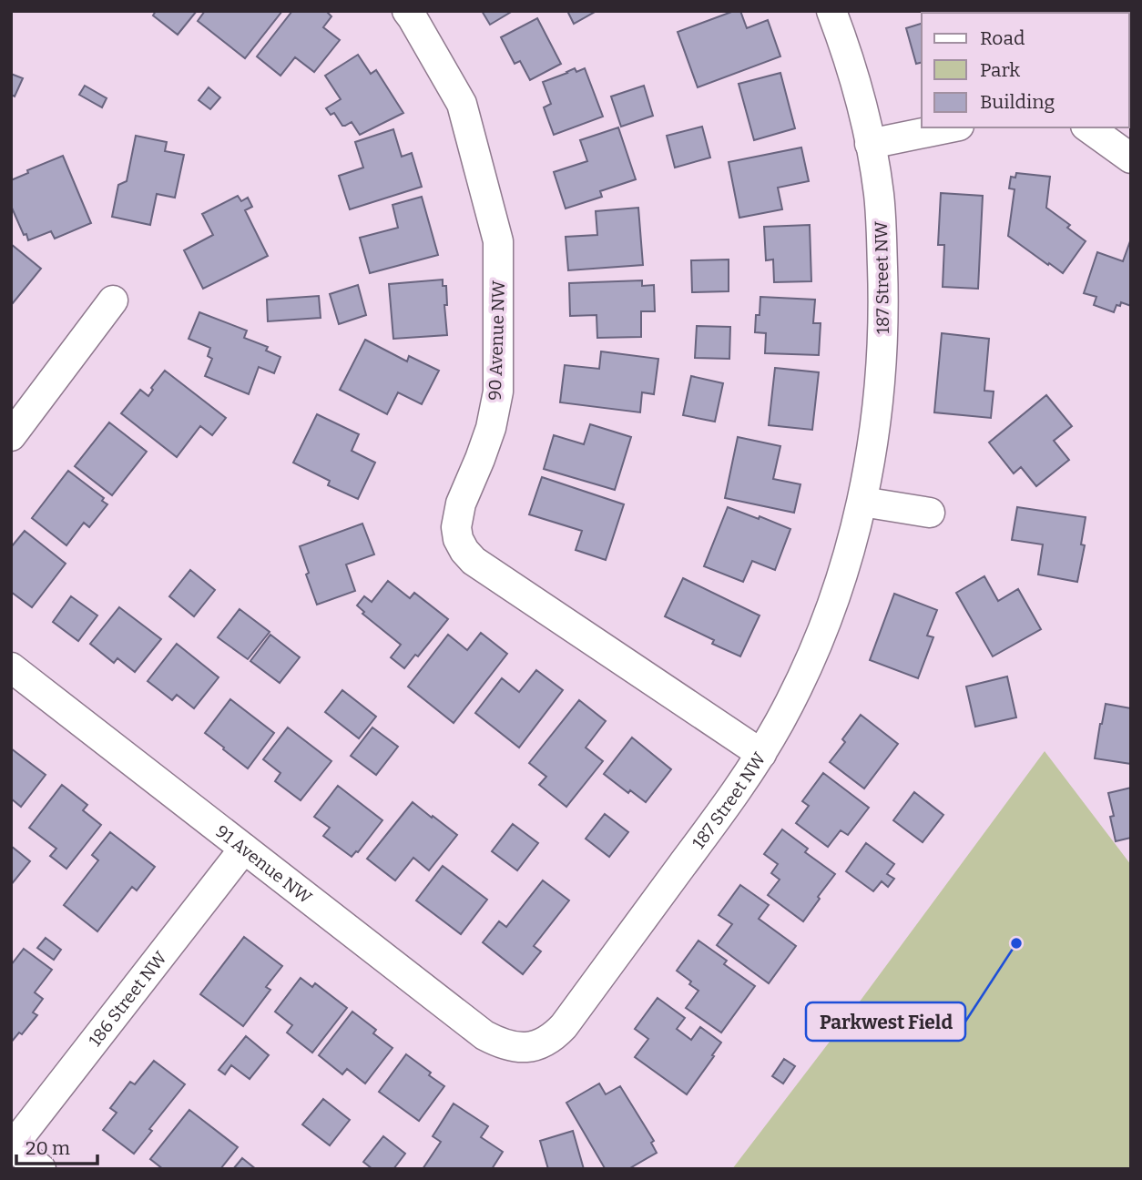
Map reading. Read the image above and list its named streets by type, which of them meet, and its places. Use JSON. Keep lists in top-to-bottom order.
{
  "streets": {
    "street": [
      "187 Street NW",
      "90 Avenue NW",
      "91 Avenue NW",
      "186 Street NW"
    ]
  },
  "crossings": [
    ["187 Street NW", "90 Avenue NW"],
    ["187 Street NW", "91 Avenue NW"],
    ["91 Avenue NW", "186 Street NW"]
  ],
  "places": ["Parkwest Field"],
  "legend": ["Road", "Park", "Building"],
  "scale_bar": "20 m"
}
